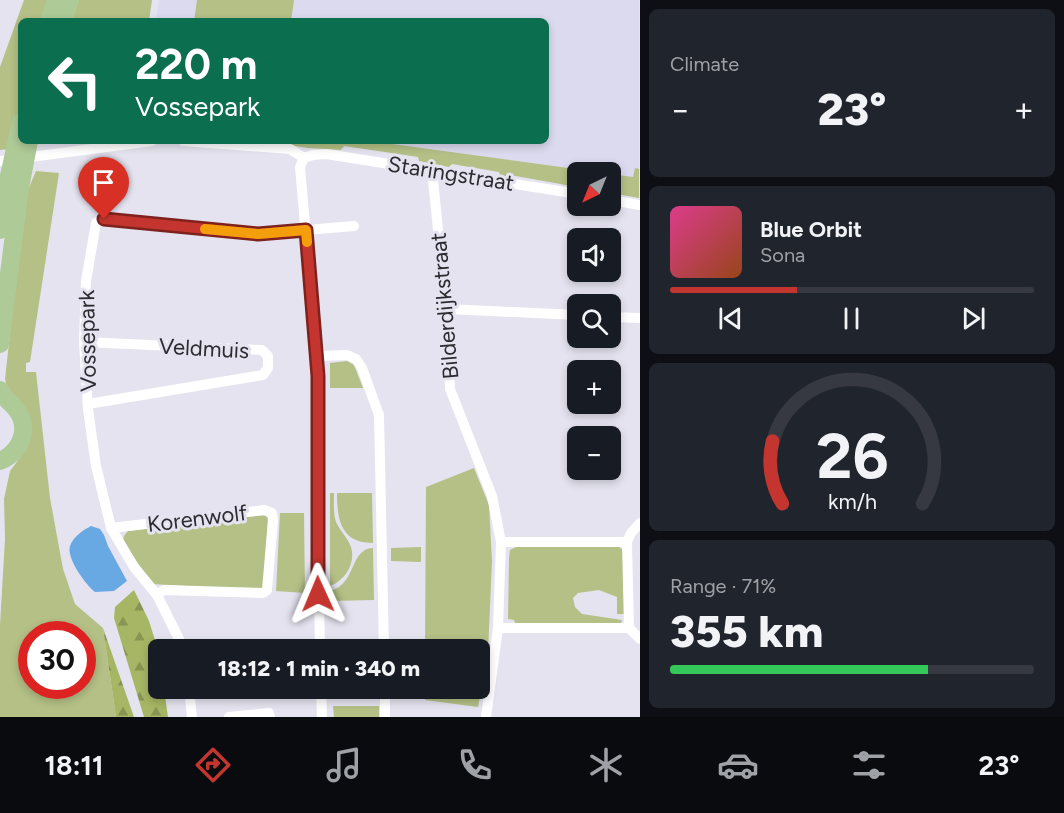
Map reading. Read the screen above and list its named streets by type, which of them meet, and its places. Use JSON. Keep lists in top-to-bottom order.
{
  "streets": {
    "street": [
      "Staringstraat",
      "Bilderdijkstraat",
      "Vossepark",
      "Veldmuis",
      "Korenwolf"
    ]
  },
  "crossings": [
    ["Staringstraat", "Bilderdijkstraat"],
    ["Vossepark", "Veldmuis"],
    ["Vossepark", "Korenwolf"]
  ],
  "north": "bottom left",
  "page": {
    "tile": [
      "Climate",
      ["Range · 71%", "355 km"]
    ],
    "turn": ["220 m", "Vossepark"],
    "heat": ["−", "23°", "+"],
    "map_buttons": ["+", "−"],
    "song": ["Blue Orbit", "Sona"],
    "limit": "30",
    "trip": "18:12 · 1 min · 340 m",
    "tabs": ["18:11", "23°"],
    "gauge": ["26", "km/h"]
  }
}
